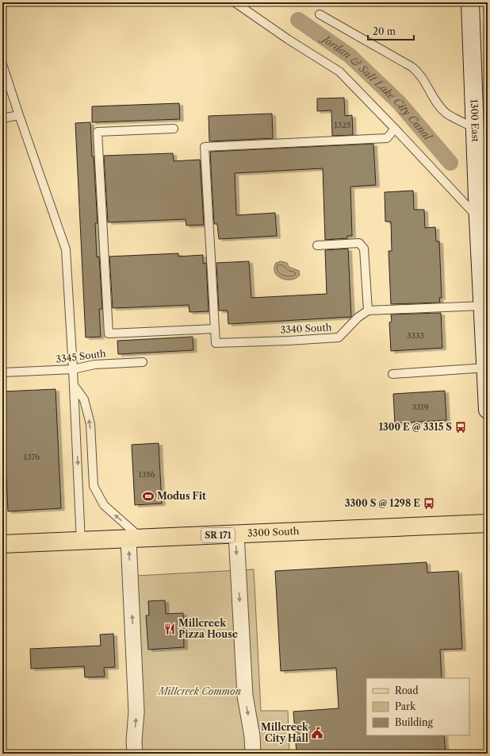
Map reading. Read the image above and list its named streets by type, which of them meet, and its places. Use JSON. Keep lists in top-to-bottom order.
{
  "streets": {
    "main road": ["1300 East", "3300 South", "SR 171"],
    "lane": ["3340 South", "3345 South"]
  },
  "water": ["Jordan & Salt Lake City Canal"],
  "parks": ["Millcreek Common"],
  "places": {
    "bus stop": ["1300 E @ 3315 S", "3300 S @ 1298 E"],
    "sports": ["Modus Fit"],
    "restaurant": ["Millcreek Pizza House"],
    "public building": ["Millcreek City Hall"]
  },
  "house_numbers": [
    "1325",
    "3333",
    "3319",
    "1376",
    "1356"
  ],
  "legend": ["Road", "Park", "Building"],
  "scale_bar": "20 m"
}
